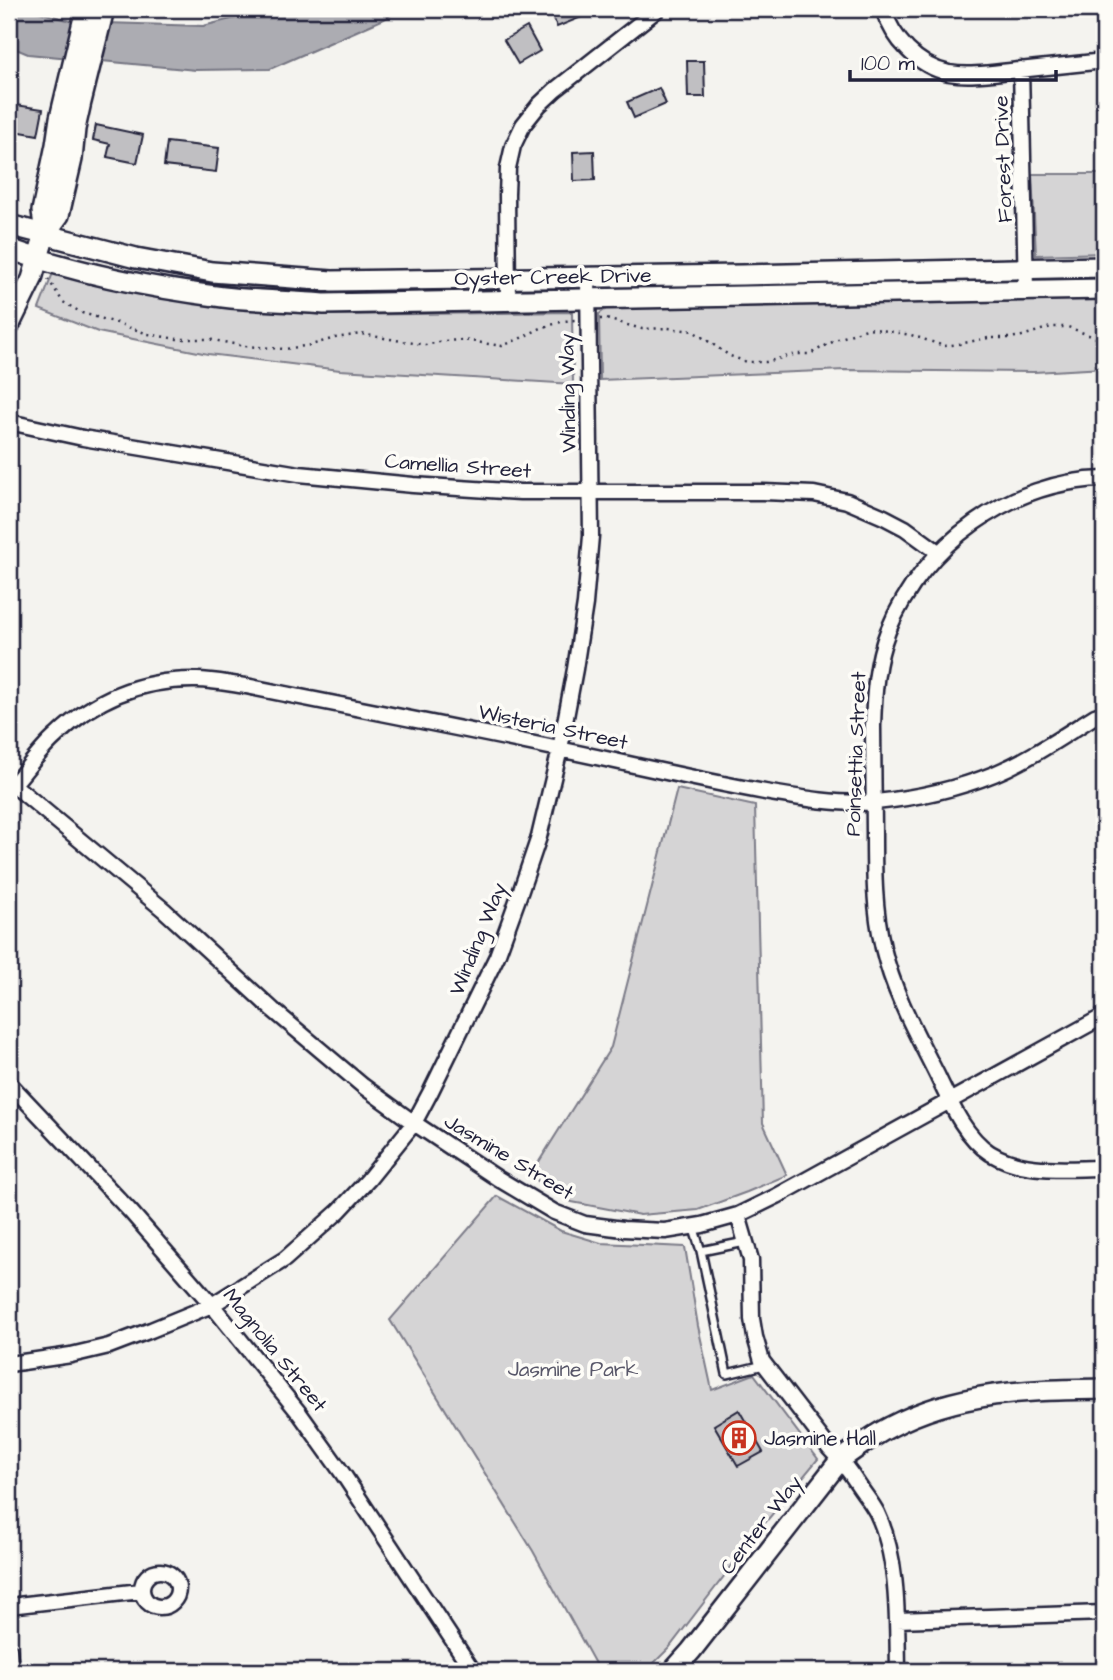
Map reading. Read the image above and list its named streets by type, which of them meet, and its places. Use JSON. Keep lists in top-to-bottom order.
{
  "streets": {
    "main road": ["Oyster Creek Drive", "Center Way"],
    "street": [
      "Forest Drive",
      "Winding Way",
      "Camellia Street",
      "Wisteria Street",
      "Poinsettia Street",
      "Jasmine Street",
      "Magnolia Street"
    ]
  },
  "crossings": [
    ["Forest Drive", "Oyster Creek Drive"],
    ["Oyster Creek Drive", "Winding Way"],
    ["Winding Way", "Camellia Street"],
    ["Winding Way", "Wisteria Street"],
    ["Winding Way", "Jasmine Street"],
    ["Winding Way", "Magnolia Street"],
    ["Camellia Street", "Poinsettia Street"],
    ["Wisteria Street", "Poinsettia Street"],
    ["Wisteria Street", "Jasmine Street"],
    ["Poinsettia Street", "Jasmine Street"]
  ],
  "parks": ["Jasmine Park"],
  "places": {
    "building": ["Jasmine Hall"]
  },
  "scale_bar": "100 m"
}
